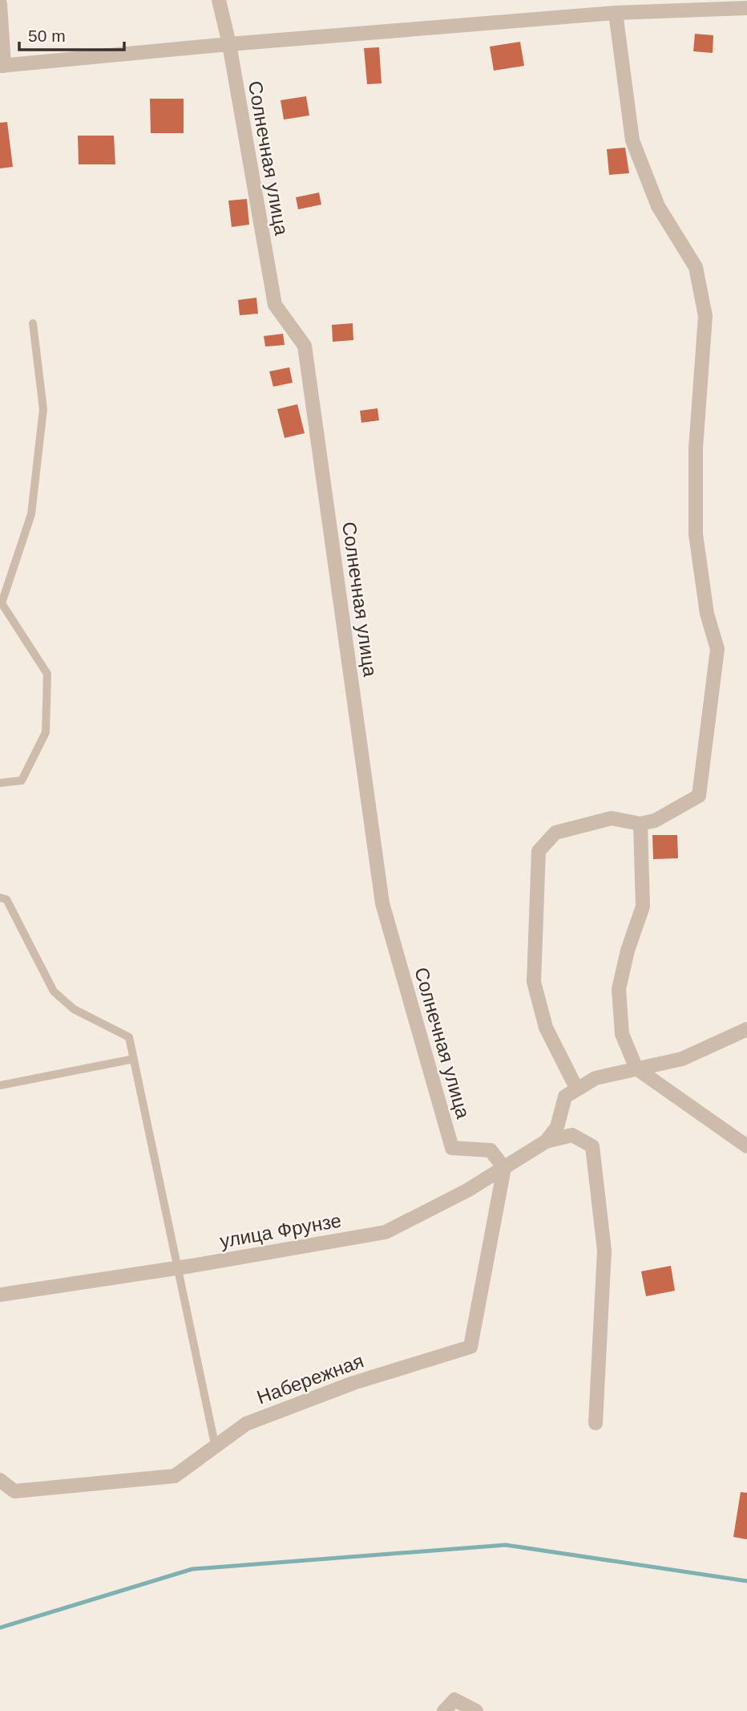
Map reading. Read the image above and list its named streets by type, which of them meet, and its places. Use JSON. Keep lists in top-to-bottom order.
{
  "streets": {
    "street": ["Солнечная улица", "улица Фрунзе", "Набережная"]
  },
  "crossings": [
    ["Солнечная улица", "улица Фрунзе"],
    ["Солнечная улица", "Набережная"],
    ["улица Фрунзе", "Набережная"]
  ],
  "scale_bar": "50 m"
}
